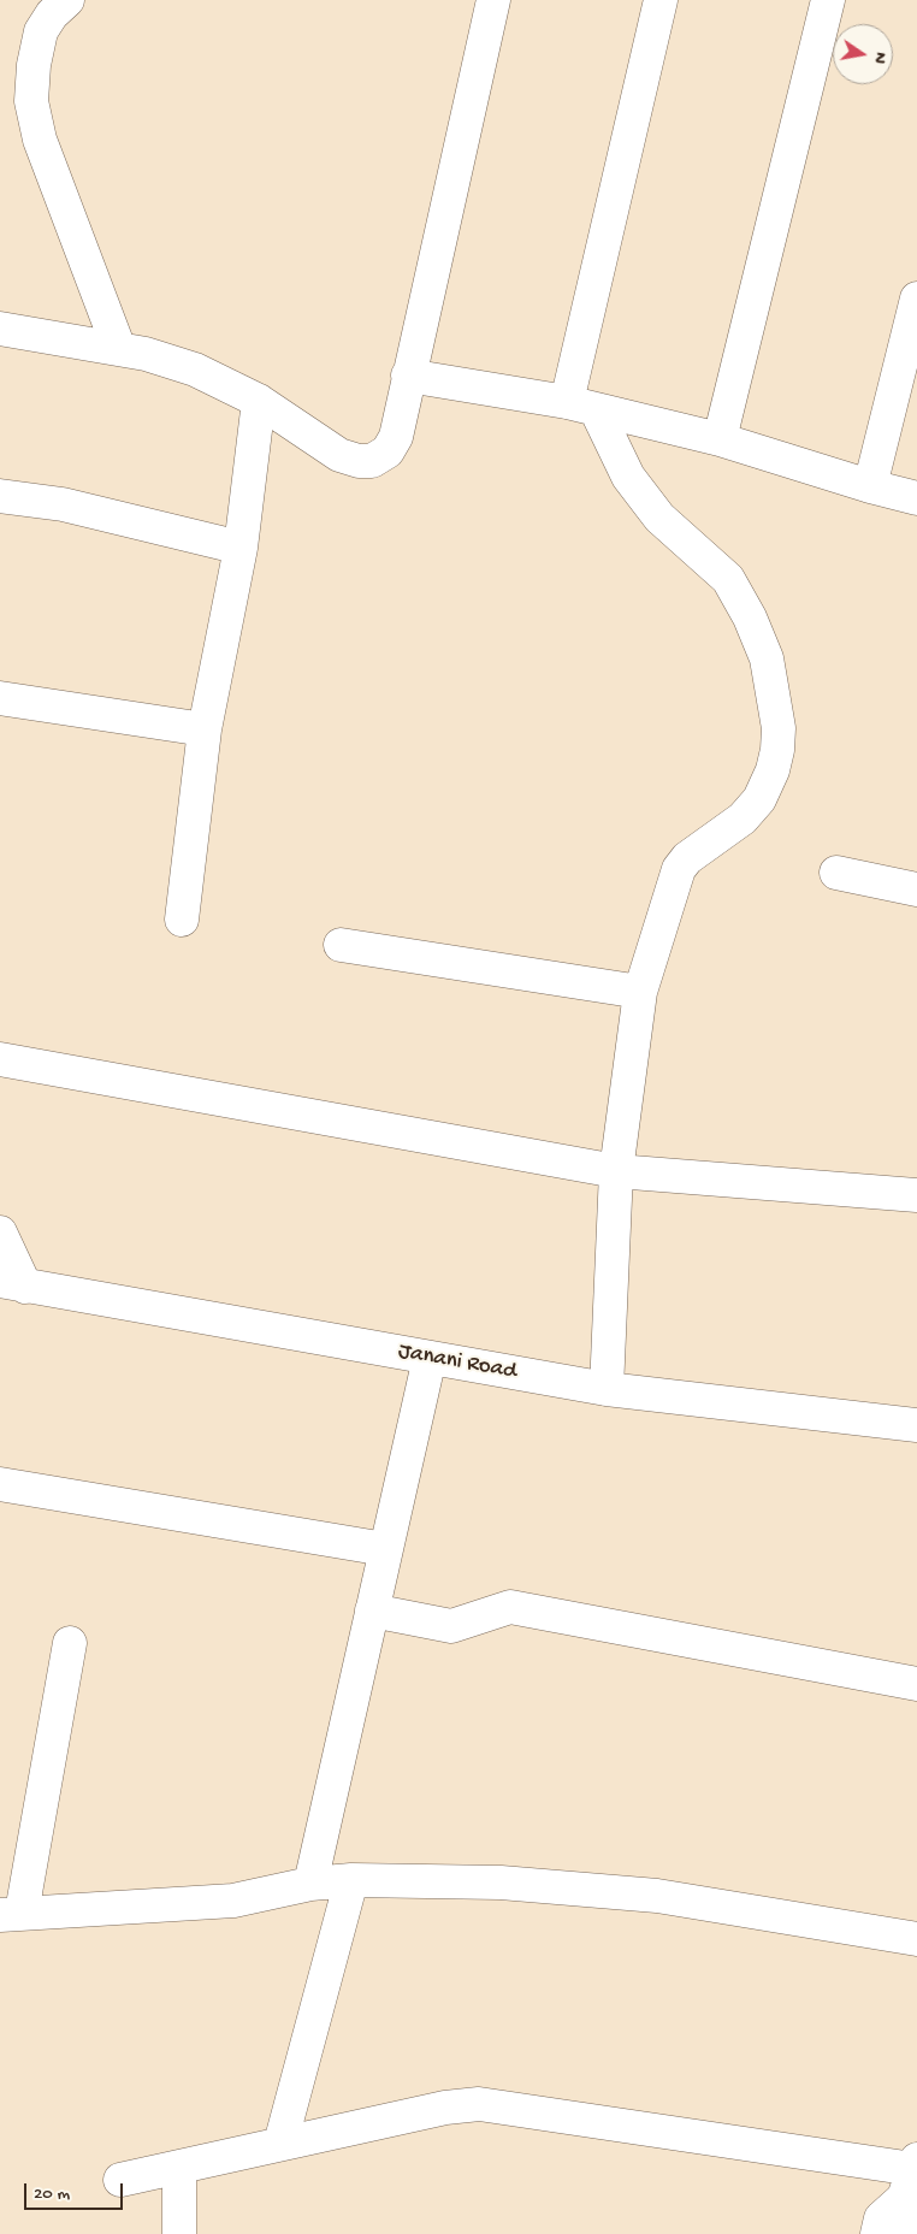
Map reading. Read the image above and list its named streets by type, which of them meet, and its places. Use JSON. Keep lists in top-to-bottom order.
{
  "streets": {
    "street": ["Janani Road"]
  },
  "scale_bar": "20 m",
  "north": "right"
}
